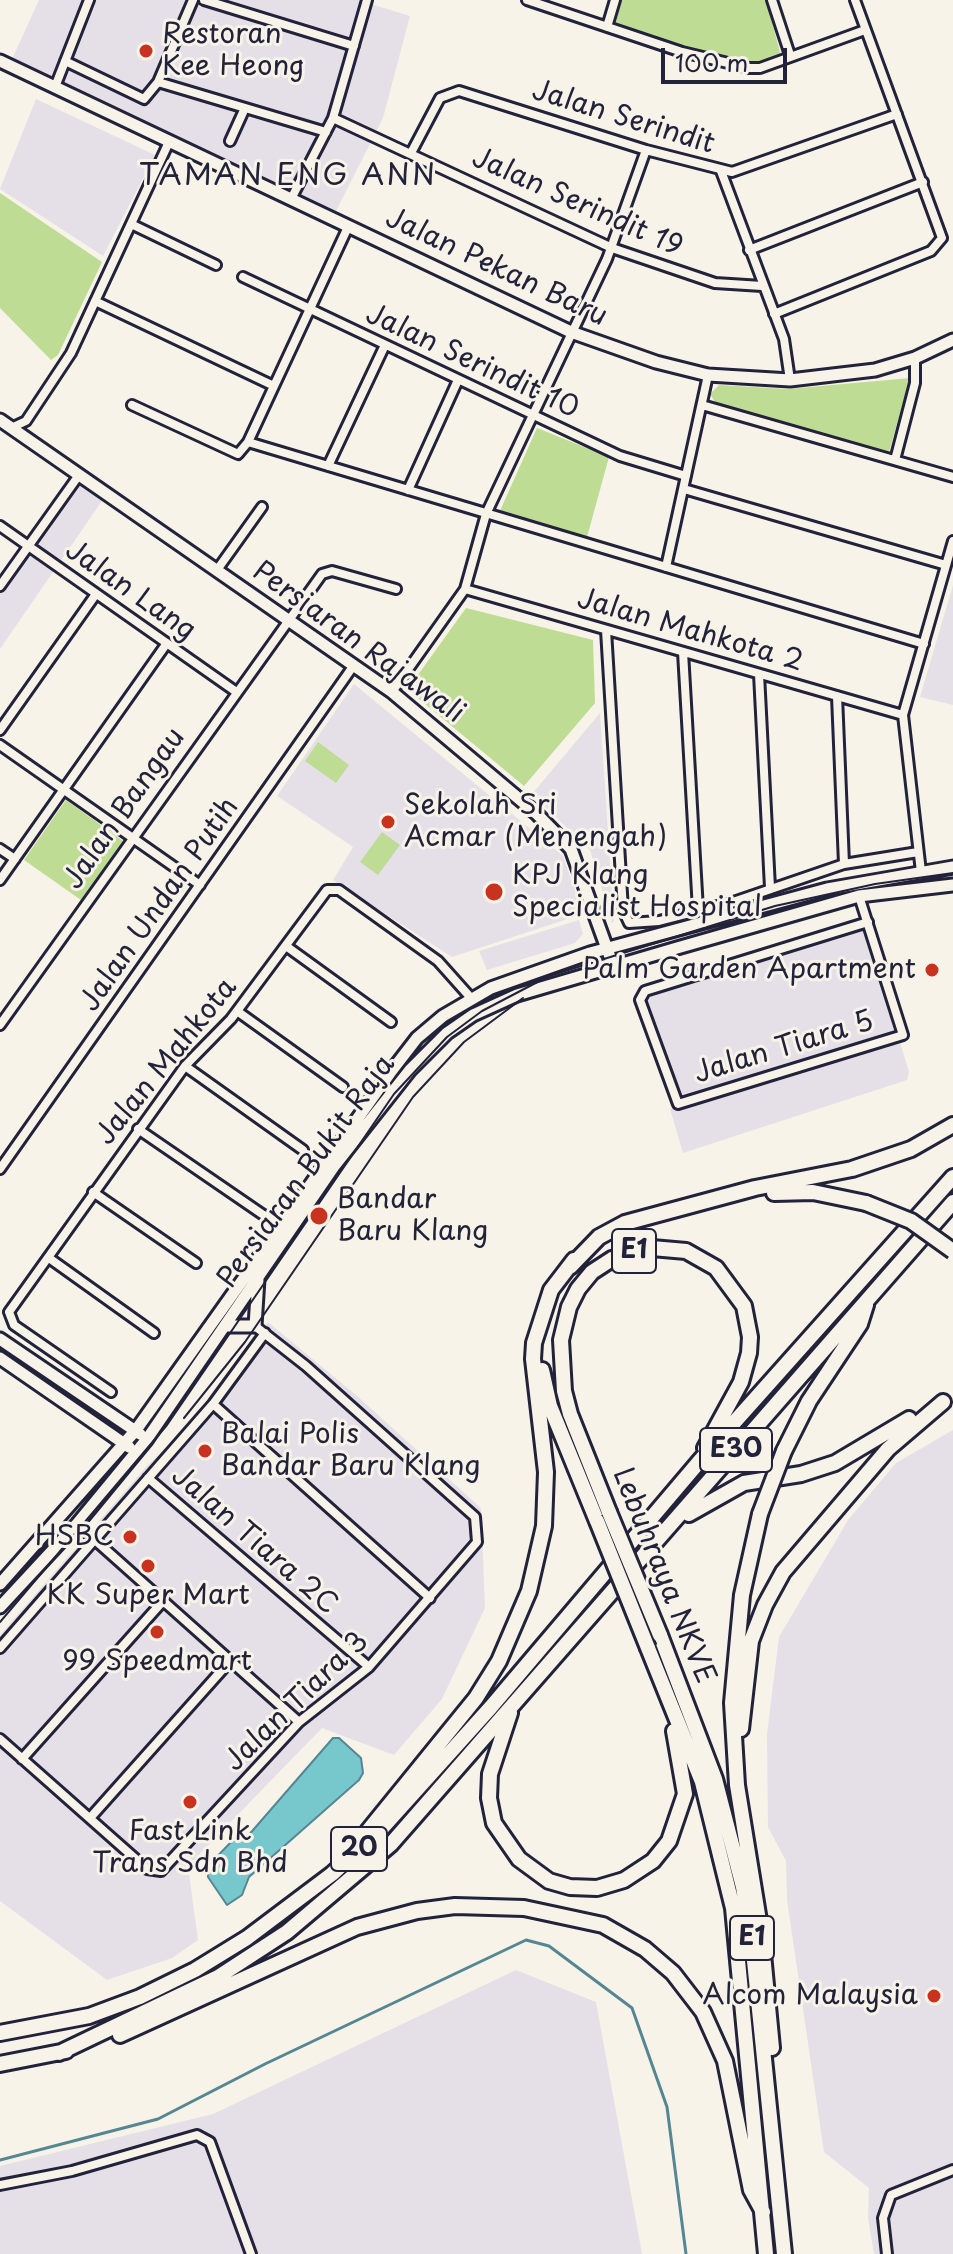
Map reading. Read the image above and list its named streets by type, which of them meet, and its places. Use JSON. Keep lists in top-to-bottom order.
{
  "streets": {
    "highway": [
      "E1",
      "E30",
      "Lebuhraya NKVE",
      "20"
    ],
    "main road": ["Jalan Pekan Baru", "Persiaran Rajawali", "Persiaran Bukit Raja"],
    "street": [
      "Jalan Serindit",
      "Jalan Serindit 19",
      "Jalan Serindit 10",
      "Jalan Lang",
      "Jalan Mahkota 2",
      "Jalan Bangau",
      "Jalan Undan Putih",
      "Jalan Tiara 5",
      "Jalan Mahkota",
      "Jalan Tiara 2C",
      "Jalan Tiara 3"
    ]
  },
  "crossings": [
    ["Jalan Serindit", "Jalan Serindit 19"],
    ["Jalan Lang", "Jalan Bangau"],
    ["Persiaran Rajawali", "Jalan Bangau"],
    ["Persiaran Rajawali", "Jalan Undan Putih"],
    ["Persiaran Rajawali", "Persiaran Bukit Raja"],
    ["Jalan Mahkota", "Persiaran Bukit Raja"],
    ["E30", "Lebuhraya NKVE"],
    ["E30", "20"],
    ["Jalan Tiara 2C", "Jalan Tiara 3"]
  ],
  "districts": ["TAMAN ENG ANN"],
  "places": [
    "Restoran Kee Heong",
    "Sekolah Sri Acmar (Menengah)",
    "KPJ Klang Specialist Hospital",
    "Palm Garden Apartment",
    "Bandar Baru Klang",
    "Balai Polis Bandar Baru Klang",
    "HSBC",
    "KK Super Mart",
    "99 Speedmart",
    "Fast Link Trans Sdn Bhd",
    "Alcom Malaysia"
  ],
  "scale_bar": "100 m"
}
